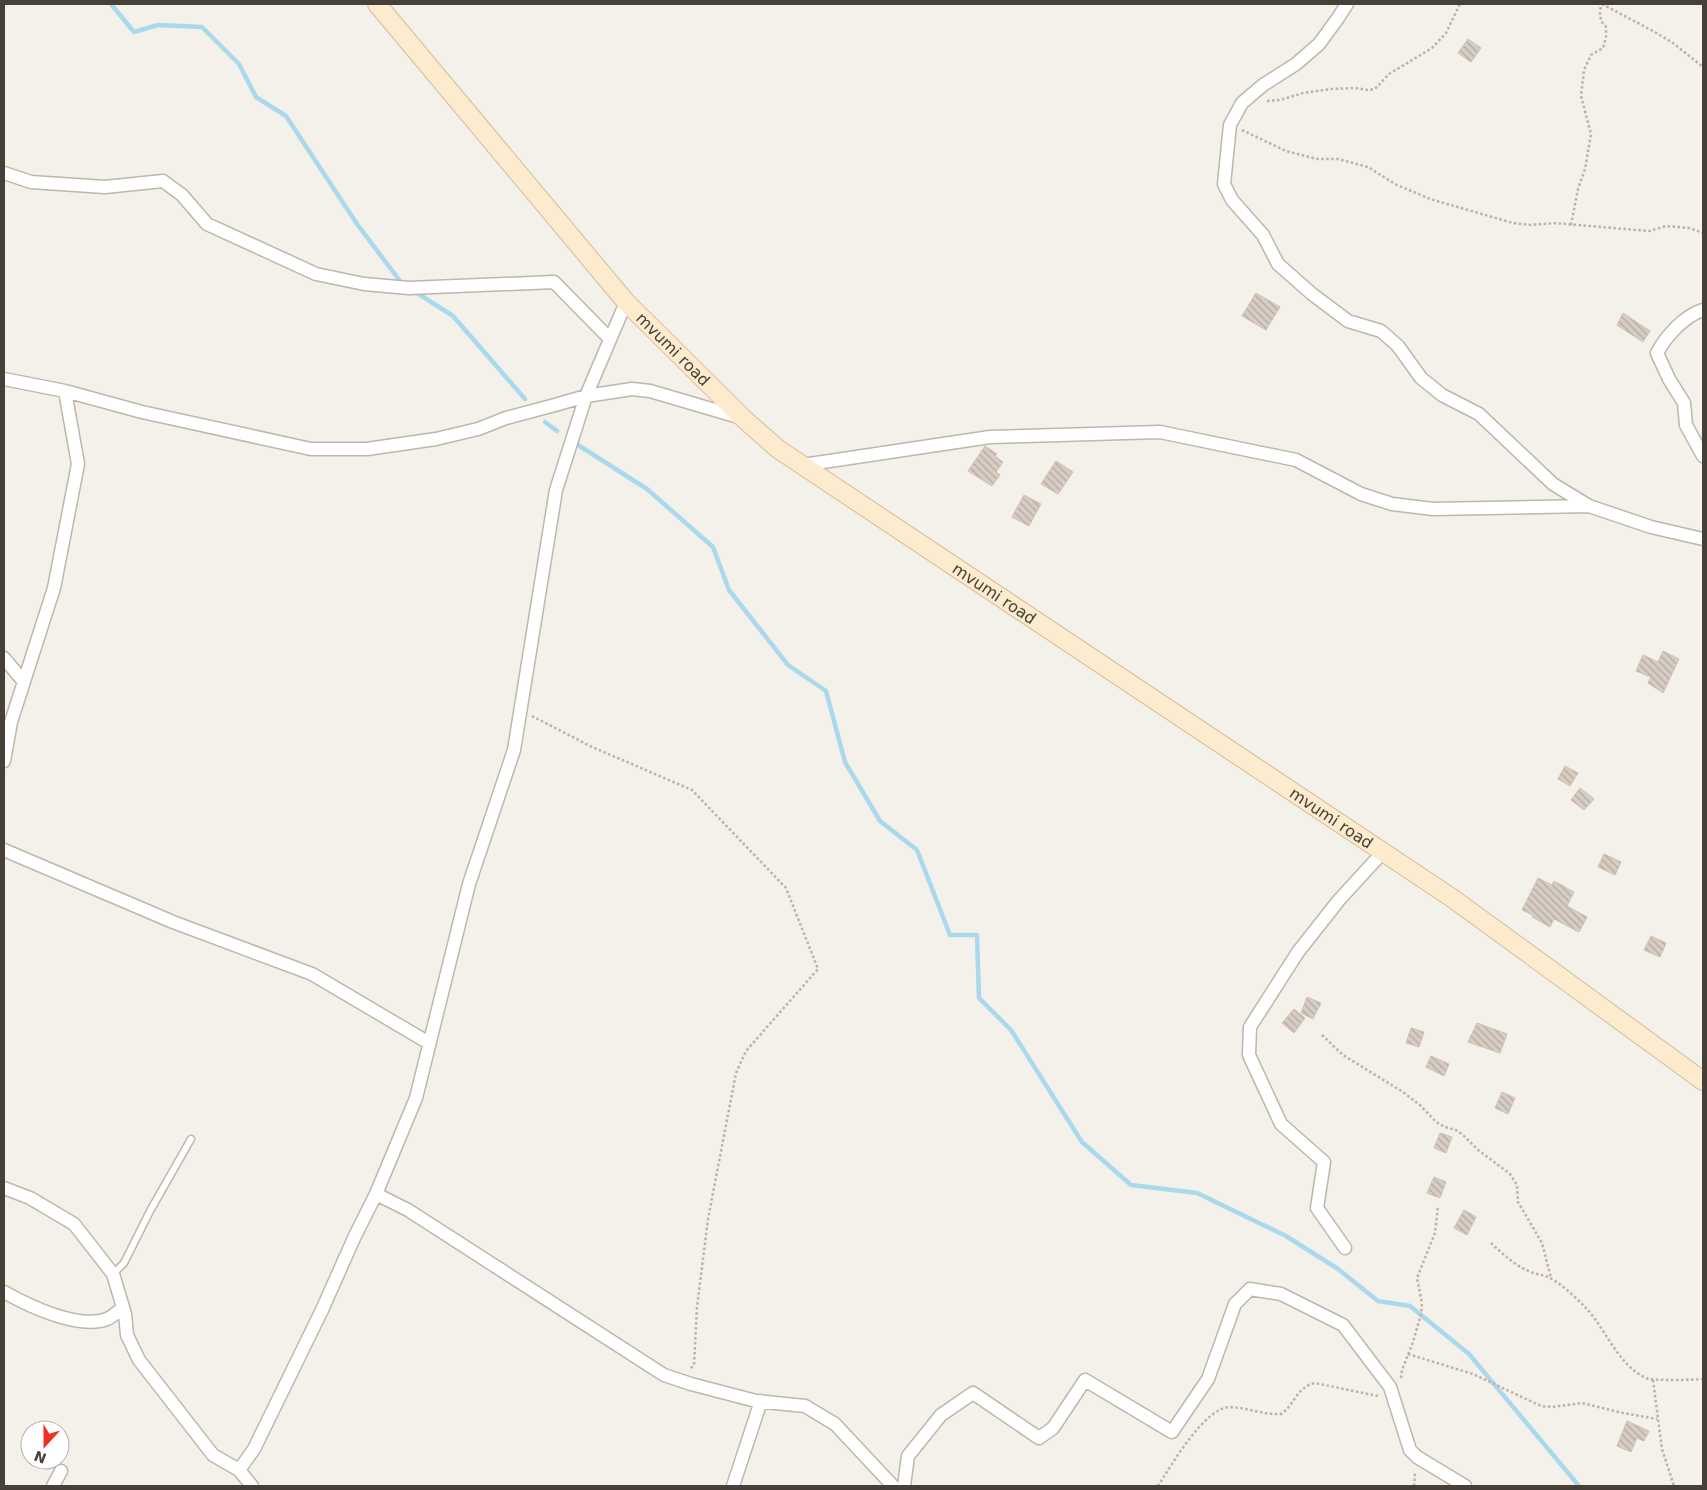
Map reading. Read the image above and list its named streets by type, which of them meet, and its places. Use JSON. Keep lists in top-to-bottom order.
{
  "streets": {
    "street": ["mvumi road"]
  },
  "north": "bottom"
}
